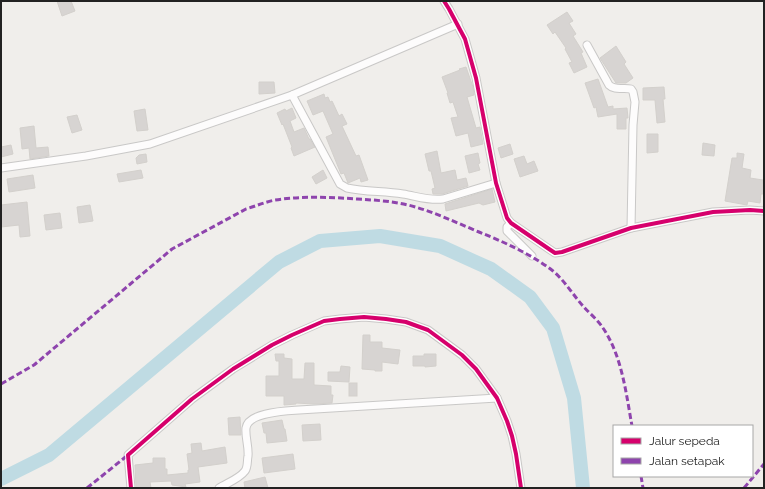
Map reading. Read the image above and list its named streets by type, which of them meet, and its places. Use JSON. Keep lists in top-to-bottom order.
{
  "legend": ["Jalur sepeda", "Jalan setapak"]
}
